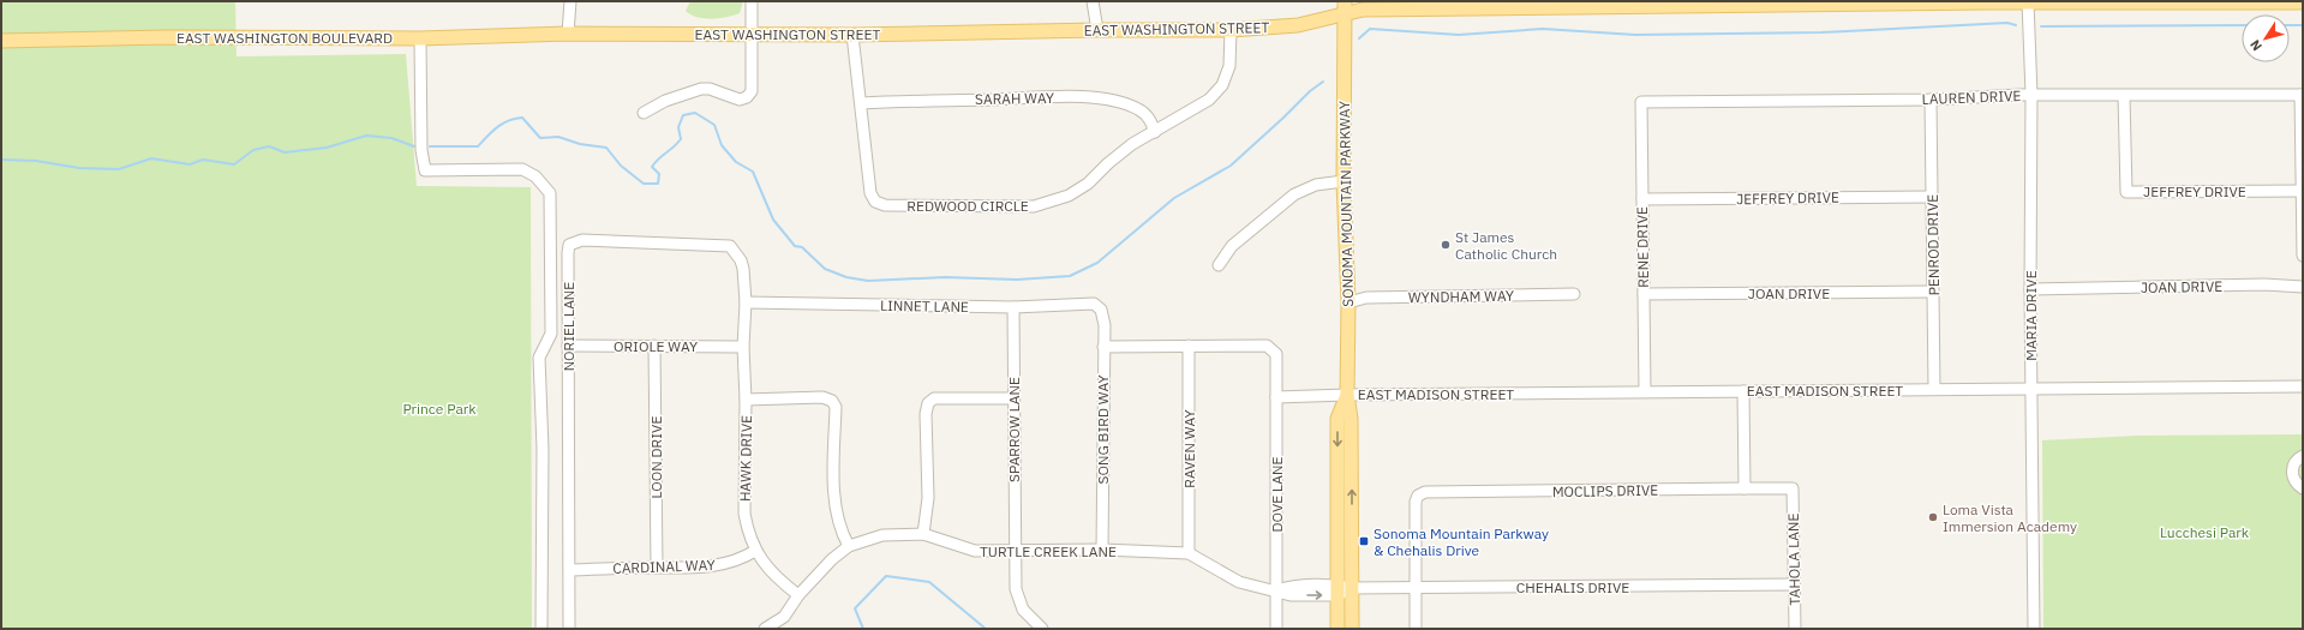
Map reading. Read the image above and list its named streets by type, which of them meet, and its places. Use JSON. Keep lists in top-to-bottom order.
{
  "streets": {
    "main road": ["EAST WASHINGTON STREET", "EAST WASHINGTON BOULEVARD", "SONOMA MOUNTAIN PARKWAY"],
    "street": [
      "LAUREN DRIVE",
      "SARAH WAY",
      "JEFFREY DRIVE",
      "REDWOOD CIRCLE",
      "PENROD DRIVE",
      "RENE DRIVE",
      "JOAN DRIVE",
      "WYNDHAM WAY",
      "LINNET LANE",
      "MARIA DRIVE",
      "NORIEL LANE",
      "ORIOLE WAY",
      "EAST MADISON STREET",
      "SPARROW LANE",
      "SONG BIRD WAY",
      "RAVEN WAY",
      "LOON DRIVE",
      "HAWK DRIVE",
      "MOCLIPS DRIVE",
      "DOVE LANE",
      "TURTLE CREEK LANE",
      "TAHOLA LANE",
      "CARDINAL WAY",
      "CHEHALIS DRIVE"
    ]
  },
  "crossings": [
    ["EAST WASHINGTON STREET", "EAST WASHINGTON BOULEVARD"],
    ["EAST WASHINGTON STREET", "SONOMA MOUNTAIN PARKWAY"],
    ["EAST WASHINGTON STREET", "REDWOOD CIRCLE"],
    ["EAST WASHINGTON STREET", "MARIA DRIVE"],
    ["LAUREN DRIVE", "JEFFREY DRIVE"],
    ["LAUREN DRIVE", "PENROD DRIVE"],
    ["LAUREN DRIVE", "RENE DRIVE"],
    ["LAUREN DRIVE", "MARIA DRIVE"],
    ["SARAH WAY", "REDWOOD CIRCLE"],
    ["JEFFREY DRIVE", "PENROD DRIVE"],
    ["JEFFREY DRIVE", "RENE DRIVE"],
    ["SONOMA MOUNTAIN PARKWAY", "WYNDHAM WAY"],
    ["SONOMA MOUNTAIN PARKWAY", "EAST MADISON STREET"],
    ["SONOMA MOUNTAIN PARKWAY", "TURTLE CREEK LANE"],
    ["SONOMA MOUNTAIN PARKWAY", "CHEHALIS DRIVE"],
    ["PENROD DRIVE", "JOAN DRIVE"],
    ["PENROD DRIVE", "EAST MADISON STREET"],
    ["RENE DRIVE", "JOAN DRIVE"],
    ["RENE DRIVE", "EAST MADISON STREET"],
    ["JOAN DRIVE", "MARIA DRIVE"],
    ["LINNET LANE", "SPARROW LANE"],
    ["LINNET LANE", "SONG BIRD WAY"],
    ["LINNET LANE", "HAWK DRIVE"],
    ["MARIA DRIVE", "EAST MADISON STREET"],
    ["NORIEL LANE", "ORIOLE WAY"],
    ["NORIEL LANE", "HAWK DRIVE"],
    ["NORIEL LANE", "CARDINAL WAY"],
    ["ORIOLE WAY", "LOON DRIVE"],
    ["ORIOLE WAY", "HAWK DRIVE"],
    ["SPARROW LANE", "TURTLE CREEK LANE"],
    ["SONG BIRD WAY", "TURTLE CREEK LANE"],
    ["RAVEN WAY", "TURTLE CREEK LANE"],
    ["LOON DRIVE", "CARDINAL WAY"],
    ["HAWK DRIVE", "TURTLE CREEK LANE"],
    ["HAWK DRIVE", "CARDINAL WAY"],
    ["MOCLIPS DRIVE", "TAHOLA LANE"],
    ["MOCLIPS DRIVE", "CHEHALIS DRIVE"],
    ["DOVE LANE", "TURTLE CREEK LANE"],
    ["TURTLE CREEK LANE", "CHEHALIS DRIVE"],
    ["TAHOLA LANE", "CHEHALIS DRIVE"]
  ],
  "parks": ["Prince Park", "Lucchesi Park"],
  "places": {
    "other": ["St James Catholic Church", "Loma Vista Immersion Academy"],
    "transit": ["Sonoma Mountain Parkway & Chehalis Drive"]
  },
  "north": "bottom left"
}
